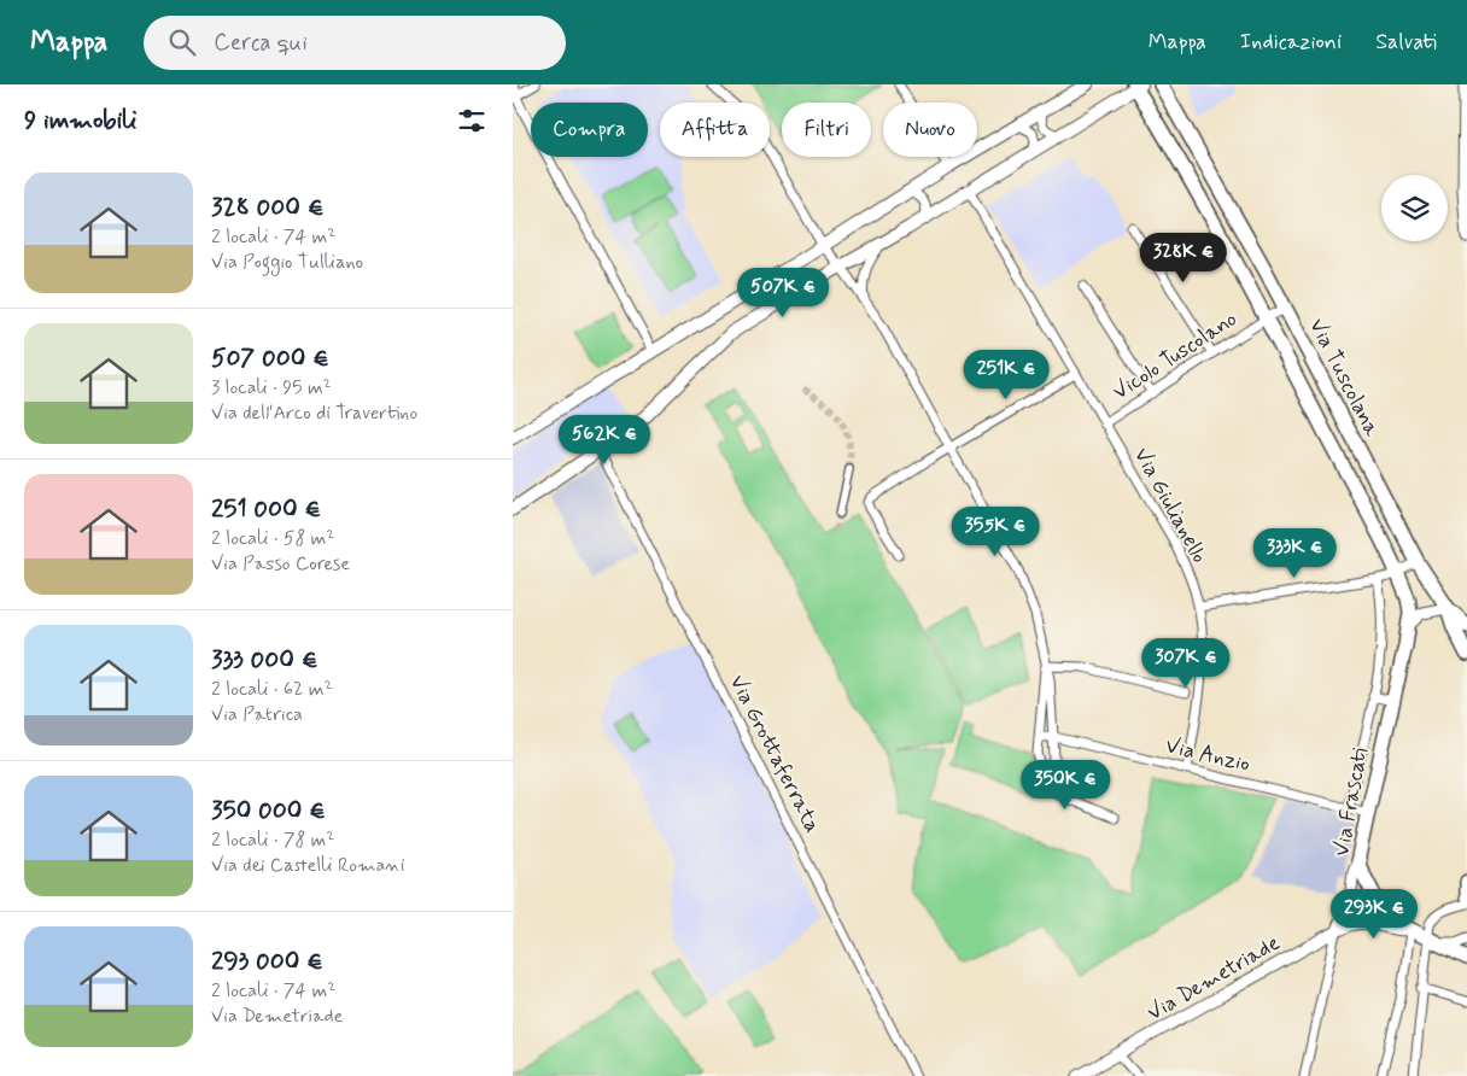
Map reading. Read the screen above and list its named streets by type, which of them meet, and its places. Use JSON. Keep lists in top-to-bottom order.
{
  "streets": {
    "main road": ["Via Tuscolana", "Via Frascati"],
    "street": [
      "Vicolo Tuscolano",
      "Via Giulianello",
      "Via Grottaferrata",
      "Via Anzio",
      "Via Demetriade"
    ]
  },
  "crossings": [
    ["Vicolo Tuscolano", "Via Tuscolana"],
    ["Vicolo Tuscolano", "Via Giulianello"],
    ["Via Tuscolana", "Via Frascati"],
    ["Via Giulianello", "Via Anzio"],
    ["Via Anzio", "Via Frascati"],
    ["Via Frascati", "Via Demetriade"]
  ],
  "page": {
    "header": "Mappa",
    "search": "Cerca qui",
    "nav": ["Mappa", "Indicazioni", "Salvati"],
    "heading": "9 immobili",
    "chip": [
      "Compra",
      "Affitta",
      "Filtri",
      "Nuovo"
    ],
    "list": [
      {
        "name": "328 000 €",
        "note": "2 locali · 74 m² · Via Poggio Tulliano"
      },
      {
        "name": "507 000 €",
        "note": "3 locali · 95 m² · Via dell'Arco di Travertino"
      },
      {
        "name": "251 000 €",
        "note": "2 locali · 58 m² · Via Passo Corese"
      },
      {
        "name": "333 000 €",
        "note": "2 locali · 62 m² · Via Patrica"
      },
      {
        "name": "350 000 €",
        "note": "2 locali · 78 m² · Via dei Castelli Romani"
      },
      {
        "name": "293 000 €",
        "note": "2 locali · 74 m² · Via Demetriade"
      }
    ],
    "price": [
      "328K €",
      "507K €",
      "251K €",
      "562K €",
      "355K €",
      "333K €",
      "307K €",
      "350K €",
      "293K €"
    ]
  }
}
